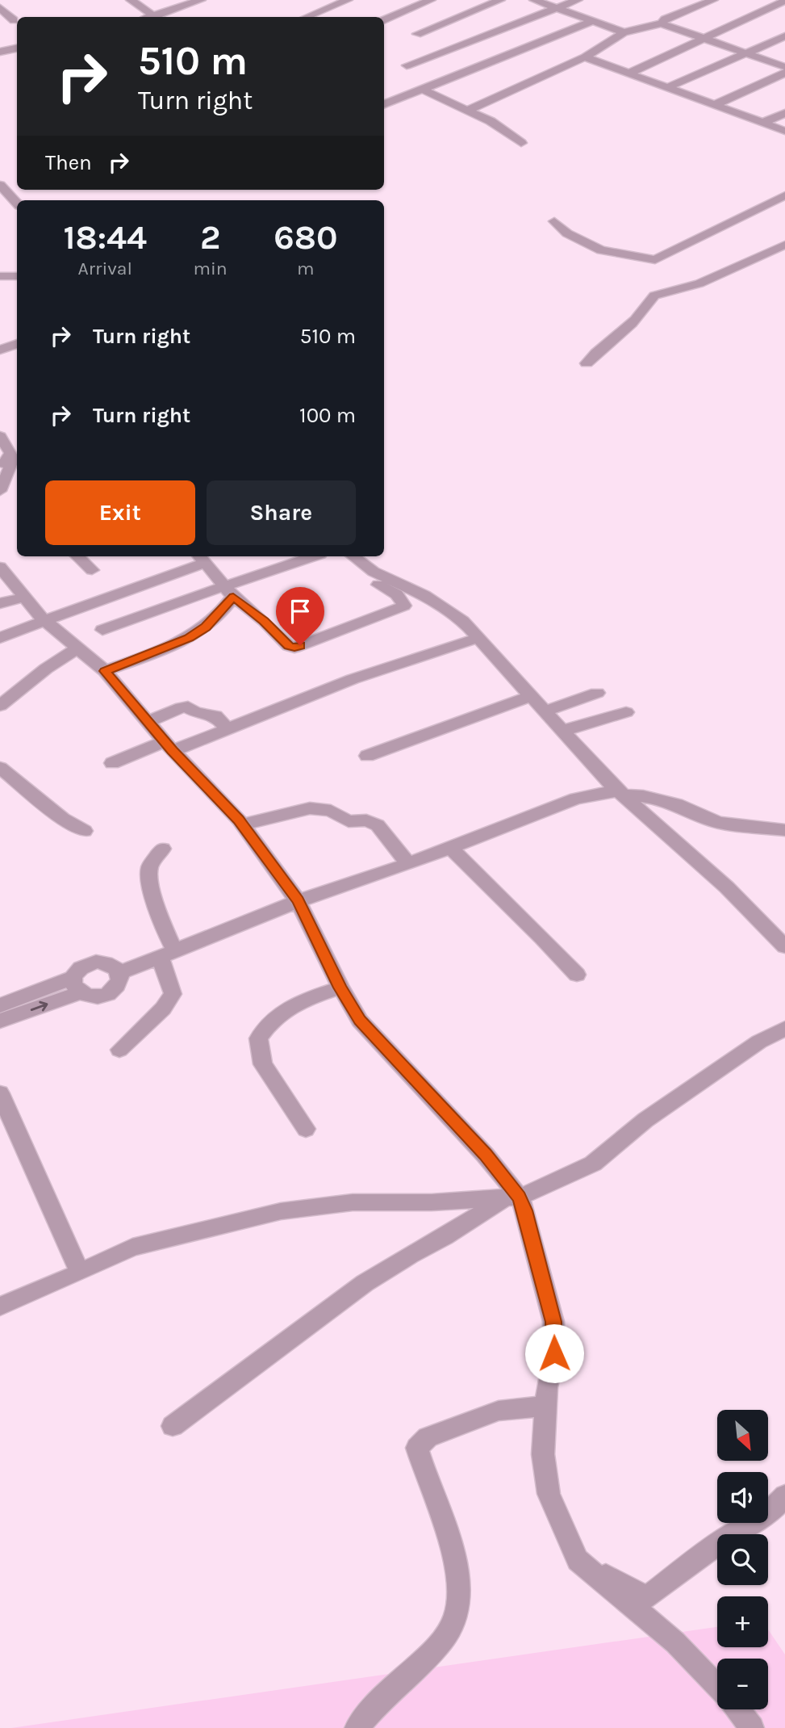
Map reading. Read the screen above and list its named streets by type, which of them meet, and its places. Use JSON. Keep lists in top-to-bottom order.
{
  "north": "bottom right",
  "page": {
    "turn": ["510 m", "Turn right"],
    "then": "Then",
    "eta": [
      "18:44",
      "Arrival",
      "2",
      "min",
      "680",
      "m"
    ],
    "list": [
      {
        "name": "Turn right",
        "value": "510 m"
      },
      {
        "name": "Turn right",
        "value": "100 m"
      }
    ],
    "buttons": ["Exit", "Share"],
    "map_buttons": ["+", "−"]
  }
}
